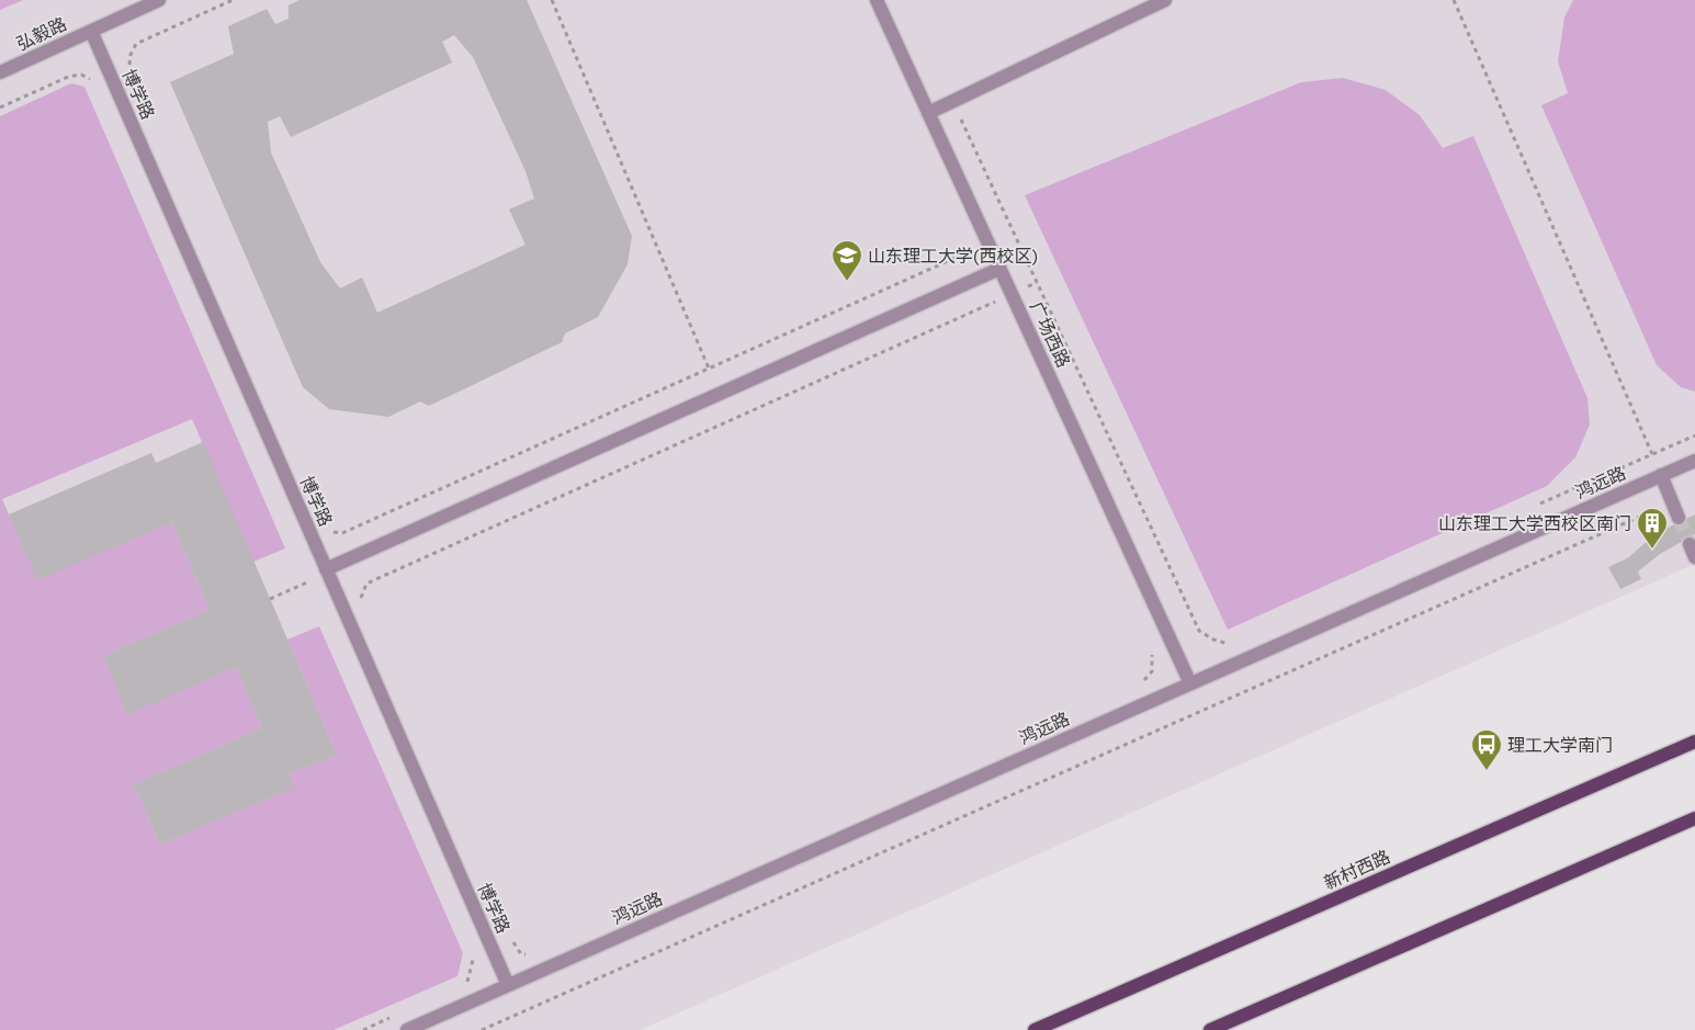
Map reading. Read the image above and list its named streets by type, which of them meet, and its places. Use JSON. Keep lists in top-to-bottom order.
{
  "streets": {
    "main road": ["新村西路"],
    "street": [
      "弘毅路",
      "博学路",
      "广场西路",
      "鸿远路"
    ]
  },
  "crossings": [
    ["弘毅路", "博学路"],
    ["博学路", "鸿远路"],
    ["广场西路", "鸿远路"]
  ],
  "places": {
    "school or university": ["山东理工大学(西校区)"],
    "building": ["山东理工大学西校区南门"],
    "bus stop": ["理工大学南门"]
  }
}
